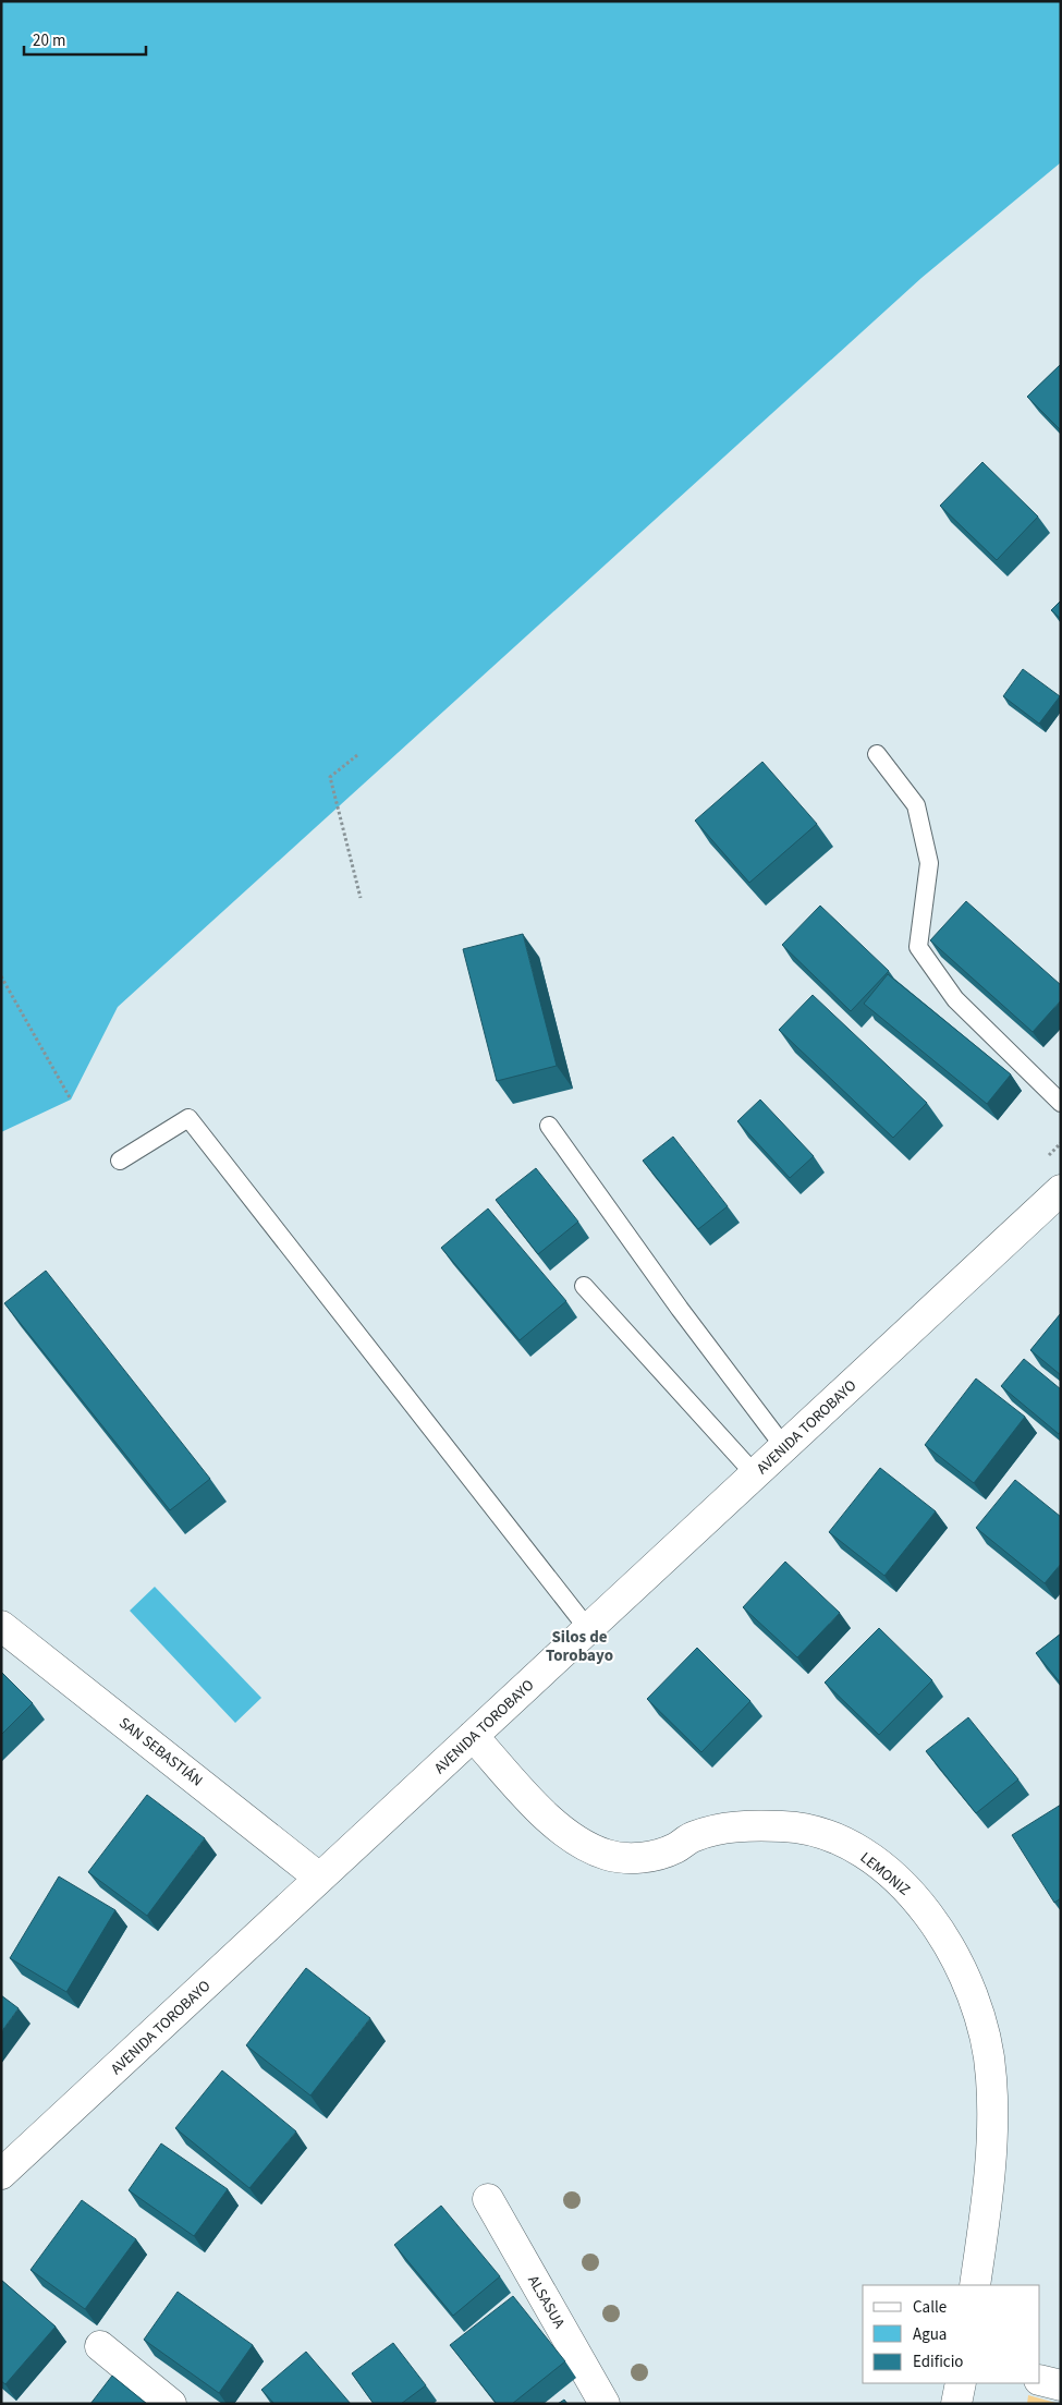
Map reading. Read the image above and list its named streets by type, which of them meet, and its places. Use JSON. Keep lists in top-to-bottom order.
{
  "streets": {
    "street": [
      "AVENIDA TOROBAYO",
      "SAN SEBASTIÁN",
      "LEMONIZ",
      "ALSASUA"
    ]
  },
  "crossings": [
    ["AVENIDA TOROBAYO", "SAN SEBASTIÁN"],
    ["AVENIDA TOROBAYO", "LEMONIZ"]
  ],
  "districts": ["Silos de Torobayo"],
  "legend": ["Calle", "Agua", "Edificio"],
  "scale_bar": "20 m"
}
